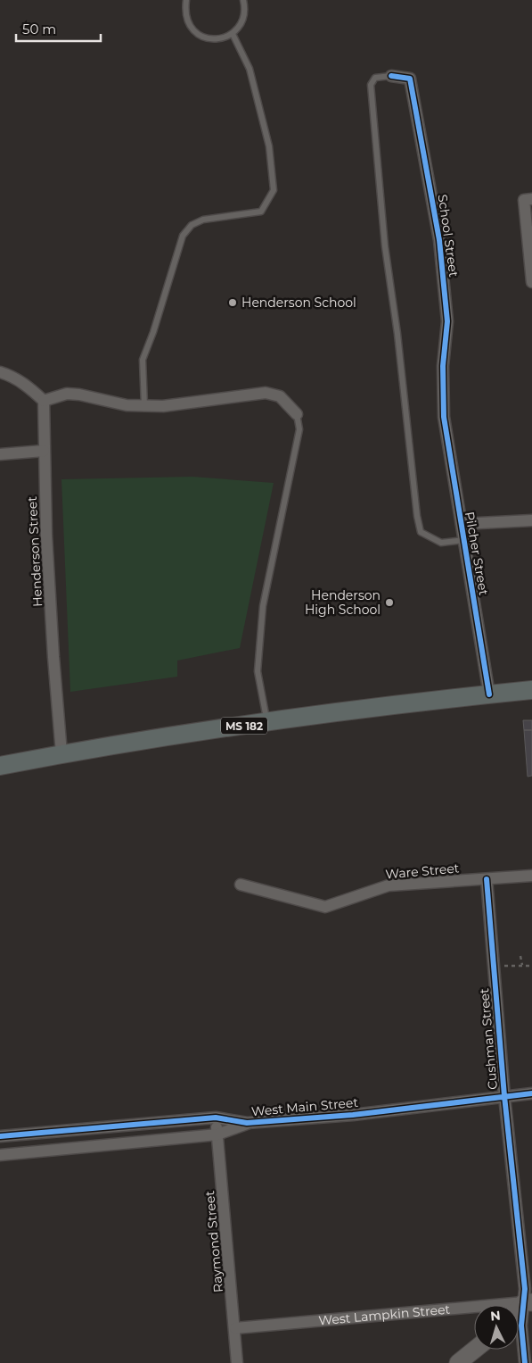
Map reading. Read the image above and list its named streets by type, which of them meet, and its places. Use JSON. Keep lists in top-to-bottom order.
{
  "streets": {
    "main road": ["MS 182"],
    "street": [
      "School Street",
      "Henderson Street",
      "Pilcher Street",
      "Ware Street",
      "Cushman Street",
      "West Main Street",
      "Raymond Street",
      "West Lampkin Street"
    ]
  },
  "crossings": [
    ["School Street", "Pilcher Street"],
    ["Henderson Street", "MS 182"],
    ["Pilcher Street", "MS 182"],
    ["Ware Street", "Cushman Street"],
    ["Cushman Street", "West Main Street"],
    ["Cushman Street", "West Lampkin Street"],
    ["West Main Street", "Raymond Street"],
    ["Raymond Street", "West Lampkin Street"]
  ],
  "places": ["Henderson School", "Henderson High School"],
  "scale_bar": "50 m",
  "north": "top"
}
